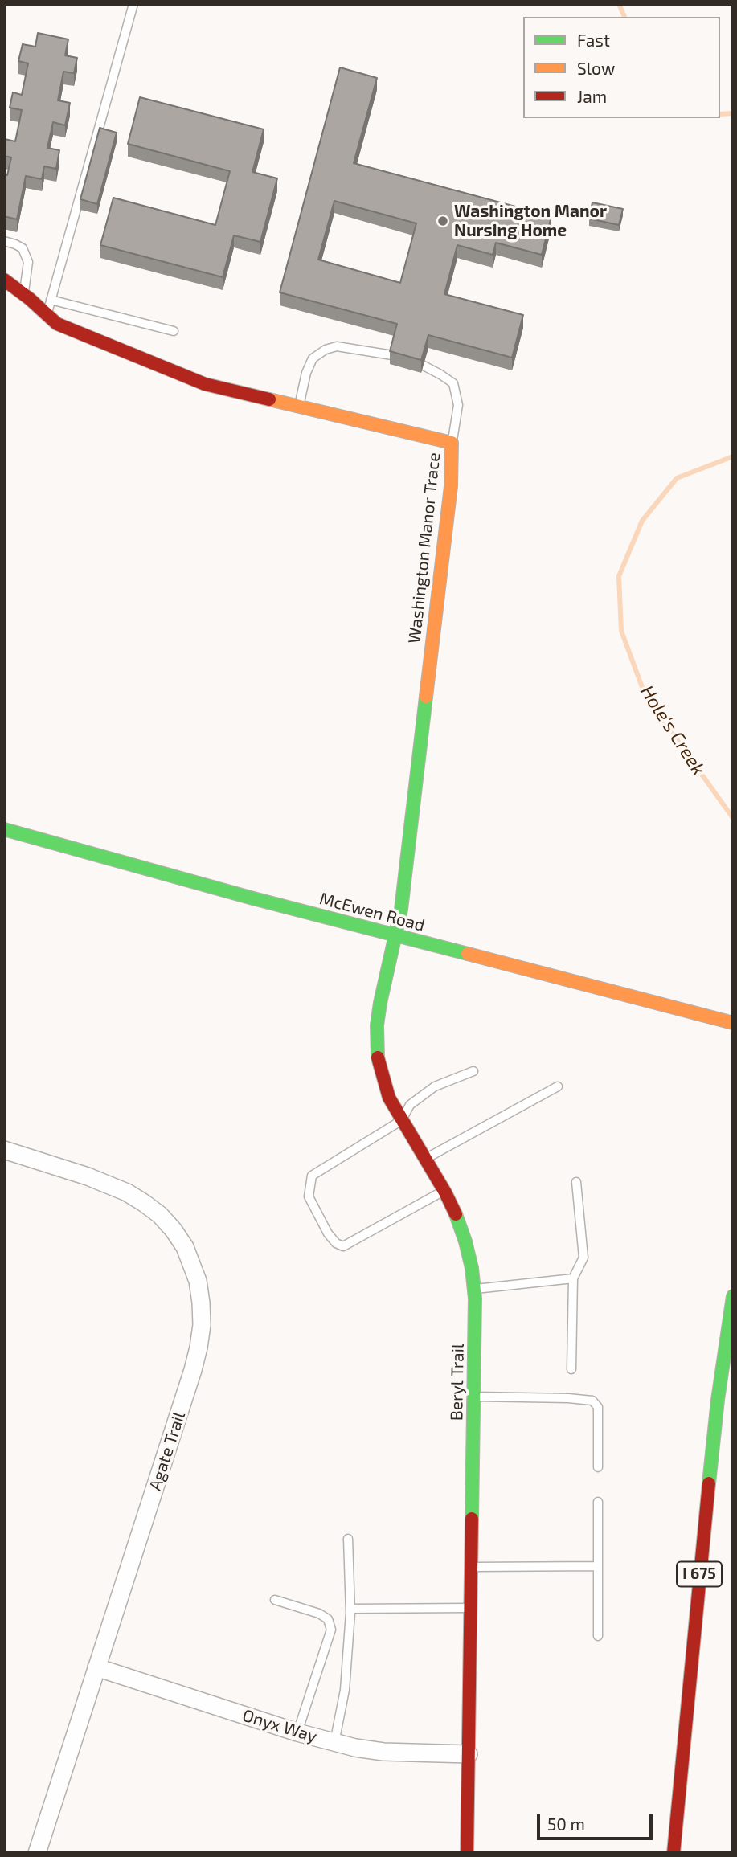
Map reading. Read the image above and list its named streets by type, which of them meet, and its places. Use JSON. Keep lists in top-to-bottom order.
{
  "streets": {
    "main road": [
      "Washington Manor Trace",
      "McEwen Road",
      "Beryl Trail",
      "I 675"
    ],
    "street": ["Agate Trail", "Onyx Way"]
  },
  "crossings": [
    ["Washington Manor Trace", "McEwen Road"],
    ["Washington Manor Trace", "Beryl Trail"],
    ["McEwen Road", "Beryl Trail"],
    ["Beryl Trail", "Onyx Way"],
    ["Agate Trail", "Onyx Way"]
  ],
  "water": ["Hole's Creek"],
  "places": ["Washington Manor Nursing Home"],
  "legend": ["Fast", "Slow", "Jam"],
  "scale_bar": "50 m"
}
